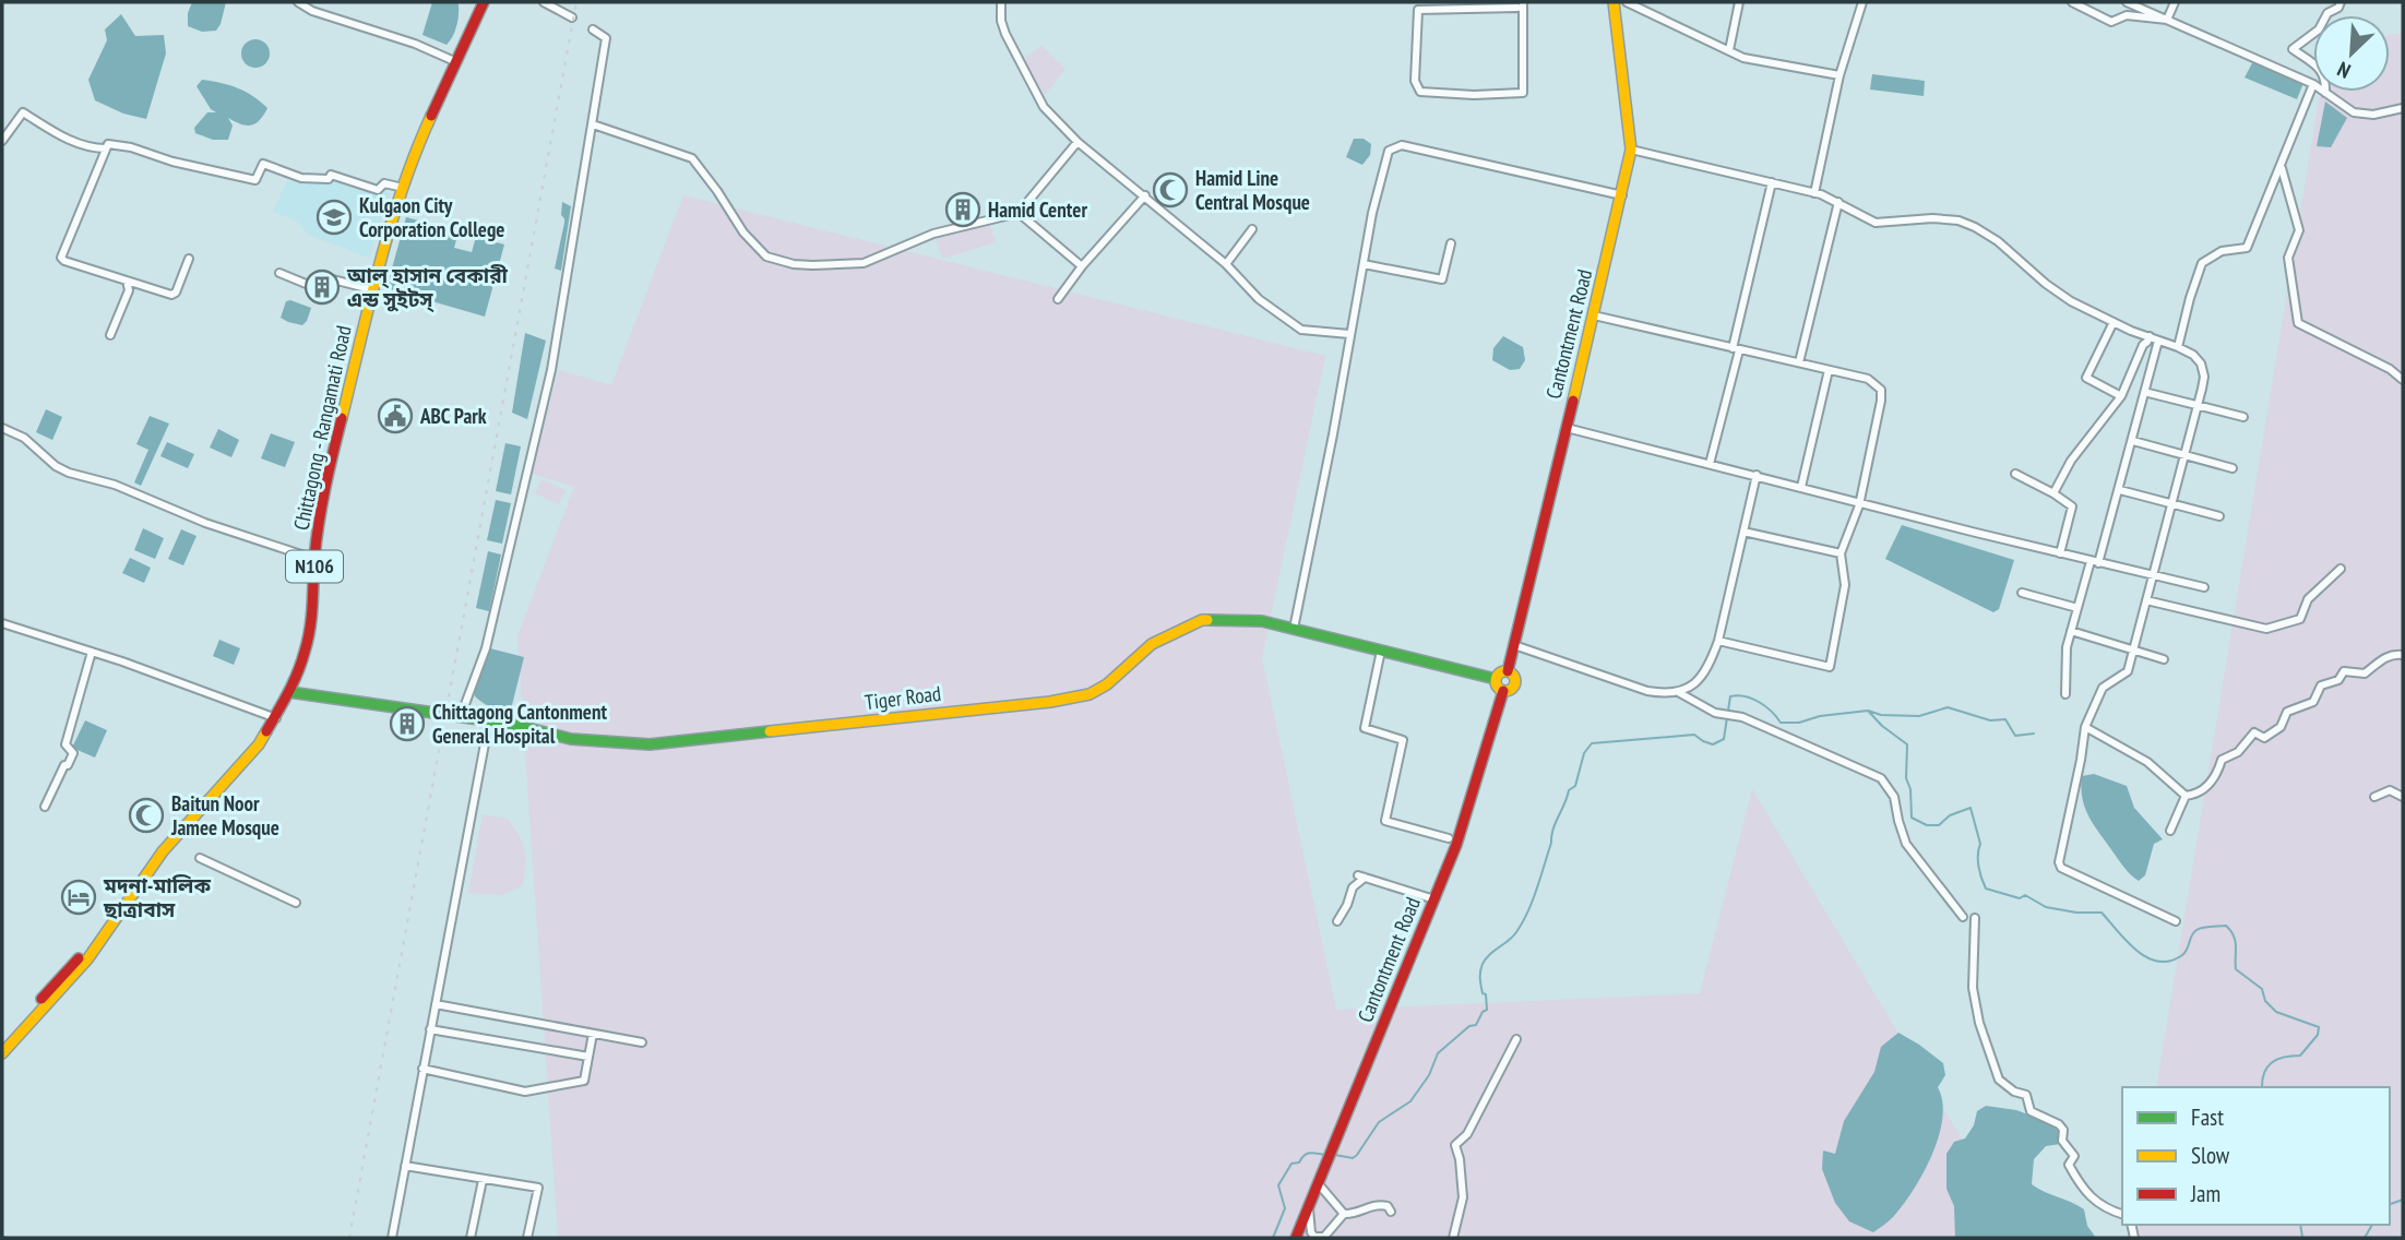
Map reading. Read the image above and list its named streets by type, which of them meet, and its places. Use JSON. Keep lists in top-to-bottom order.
{
  "streets": {
    "main road": [
      "Cantontment Road",
      "Chittagong - Rangamati Road",
      "N106",
      "Tiger Road"
    ]
  },
  "crossings": [
    ["Cantontment Road", "Tiger Road"],
    ["Chittagong - Rangamati Road", "Tiger Road"]
  ],
  "places": {
    "mosque": ["Hamid Line Central Mosque", "Baitun Noor Jamee Mosque"],
    "building": ["Hamid Center", "আল্ হাসান বেকারী এন্ড সুইটস্", "Chittagong Cantonment General Hospital"],
    "school or university": ["Kulgaon City Corporation College"],
    "public building": ["ABC Park"],
    "hotel": ["মদনা-মালিক ছাত্রাবাস"]
  },
  "legend": ["Fast", "Slow", "Jam"],
  "north": "bottom left"
}
